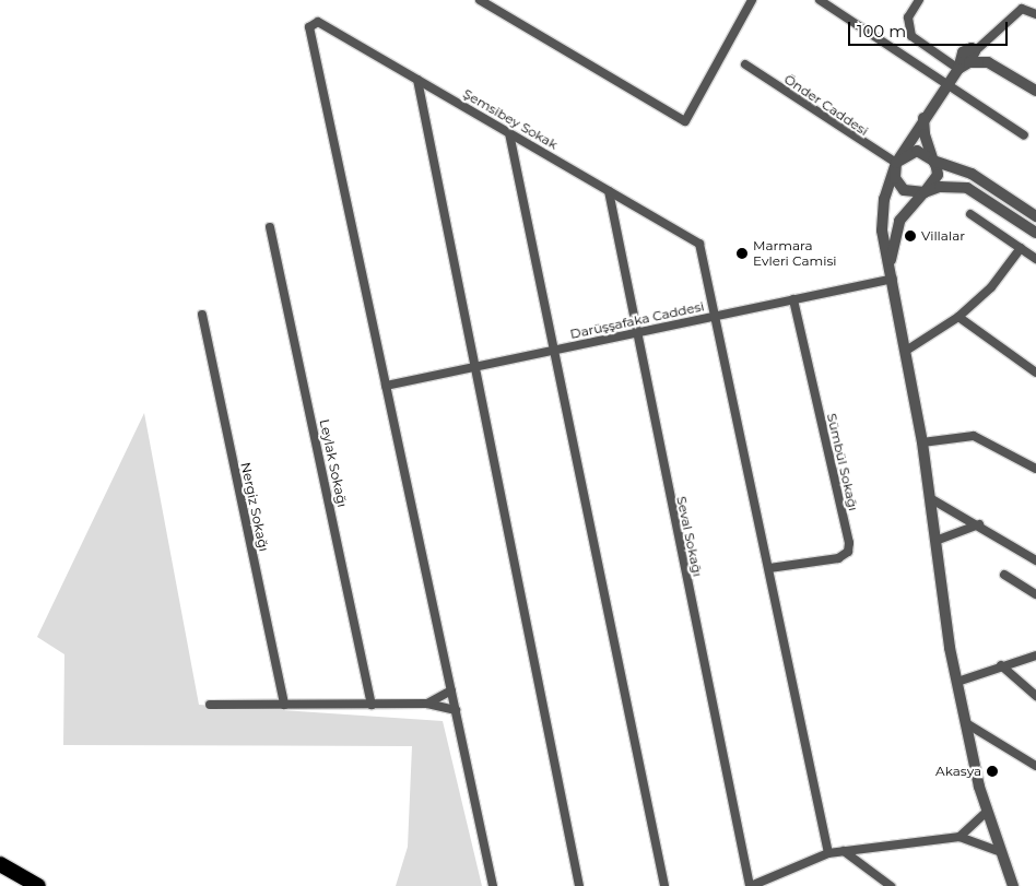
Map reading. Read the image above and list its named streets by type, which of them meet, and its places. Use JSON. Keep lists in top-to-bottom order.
{
  "streets": {
    "street": [
      "Önder Caddesi",
      "Şemsibey Sokak",
      "Darüşşafaka Caddesi",
      "Sümbül Sokağı",
      "Leylak Sokağı",
      "Nergiz Sokağı",
      "Seval Sokağı"
    ]
  },
  "crossings": [
    ["Şemsibey Sokak", "Darüşşafaka Caddesi"],
    ["Şemsibey Sokak", "Seval Sokağı"],
    ["Darüşşafaka Caddesi", "Sümbül Sokağı"],
    ["Darüşşafaka Caddesi", "Seval Sokağı"]
  ],
  "places": ["Villalar", "Marmara Evleri Camisi", "Akasya"],
  "scale_bar": "100 m"
}
